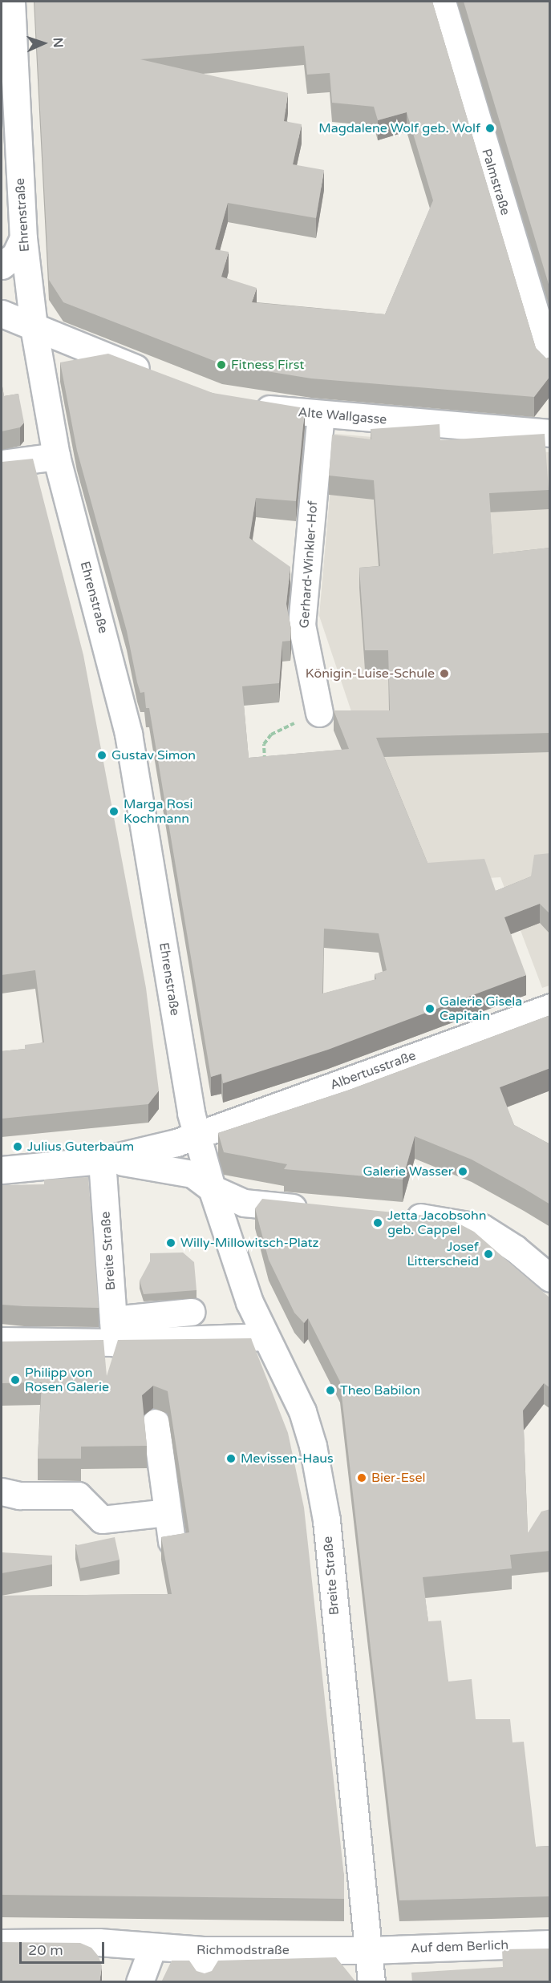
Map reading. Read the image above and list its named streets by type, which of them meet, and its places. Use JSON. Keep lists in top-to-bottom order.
{
  "streets": {
    "street": [
      "Palmstraße",
      "Ehrenstraße",
      "Alte Wallgasse",
      "Gerhard-Winkler-Hof",
      "Albertusstraße",
      "Breite Straße",
      "Auf dem Berlich",
      "Richmodstraße"
    ]
  },
  "crossings": [
    ["Ehrenstraße", "Albertusstraße"],
    ["Ehrenstraße", "Breite Straße"],
    ["Alte Wallgasse", "Gerhard-Winkler-Hof"],
    ["Albertusstraße", "Breite Straße"],
    ["Breite Straße", "Auf dem Berlich"],
    ["Breite Straße", "Richmodstraße"],
    ["Auf dem Berlich", "Richmodstraße"]
  ],
  "places": [
    "Magdalene Wolf geb. Wolf",
    "Fitness First",
    "Königin-Luise-Schule",
    "Gustav Simon",
    "Marga Rosi Kochmann",
    "Galerie Gisela Capitain",
    "Julius Guterbaum",
    "Galerie Wasser",
    "Jetta Jacobsohn geb. Cappel",
    "Willy-Millowitsch-Platz",
    "Josef Litterscheid",
    "Philipp von Rosen Galerie",
    "Theo Babilon",
    "Mevissen-Haus",
    "Bier-Esel"
  ],
  "scale_bar": "20 m",
  "north": "right"
}
